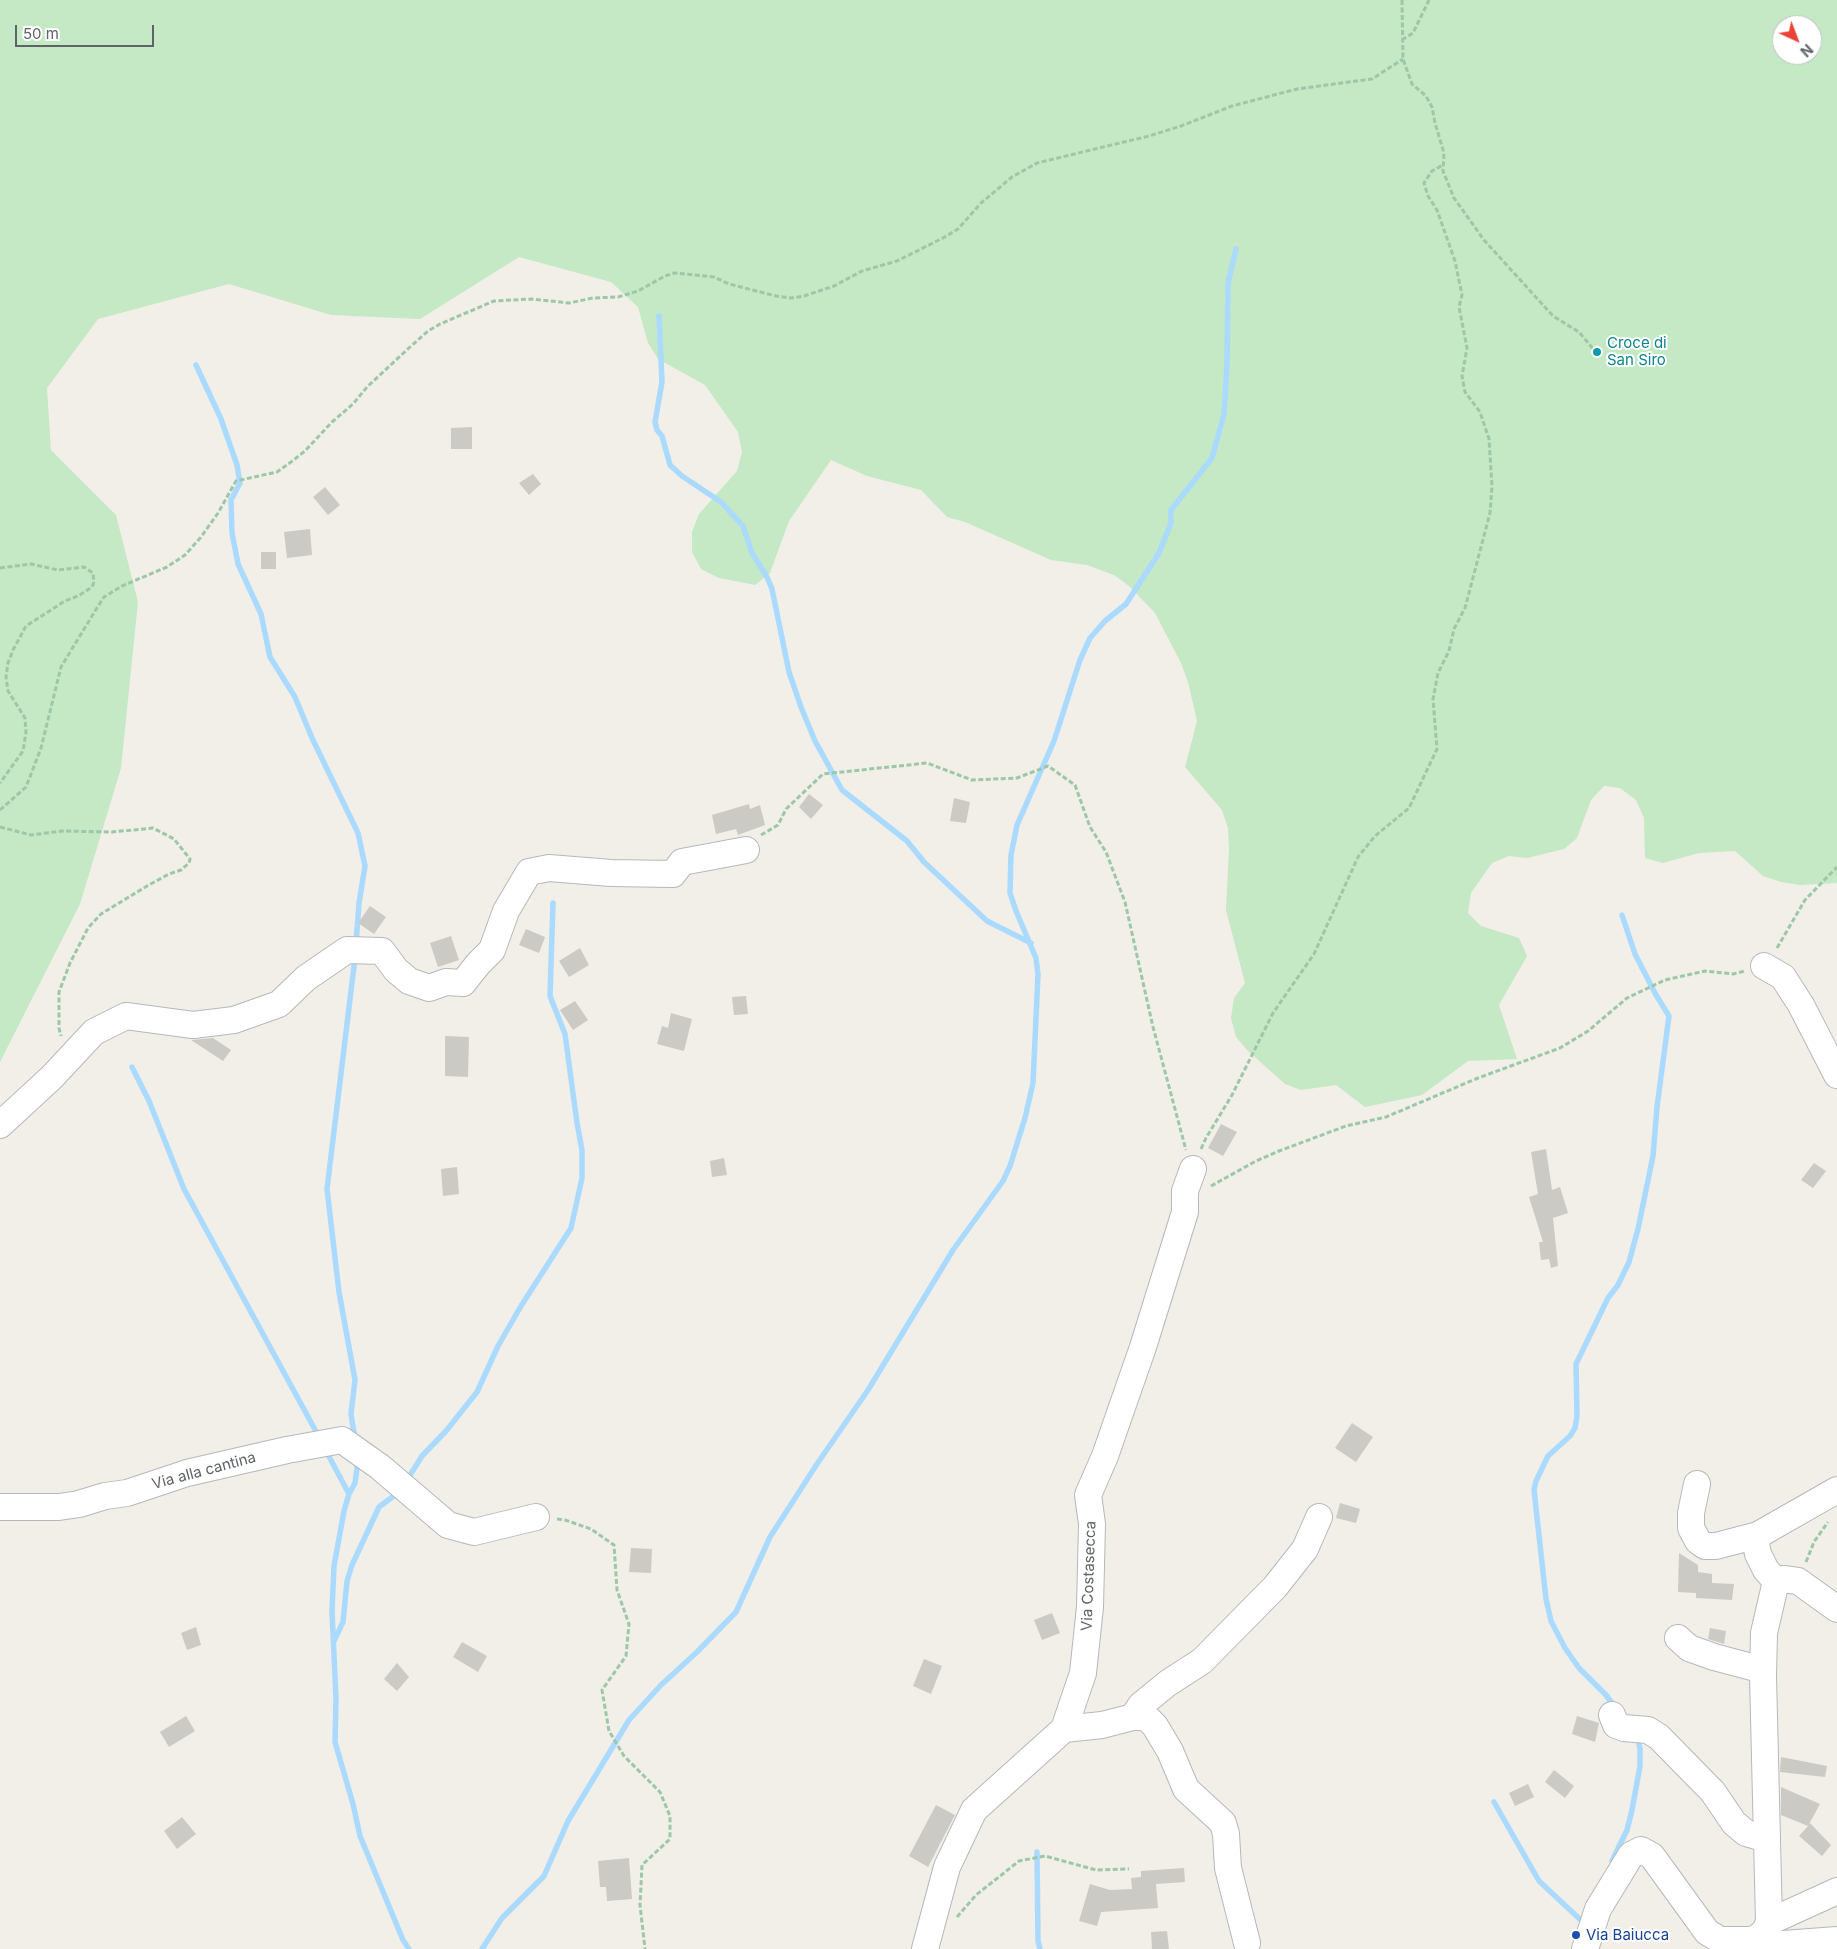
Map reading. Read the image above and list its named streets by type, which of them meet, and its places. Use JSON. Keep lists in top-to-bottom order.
{
  "streets": {
    "street": ["Via alla cantina", "Via Costasecca"]
  },
  "places": ["Croce di San Siro", "Via Baiucca"],
  "scale_bar": "50 m",
  "north": "bottom right"
}
